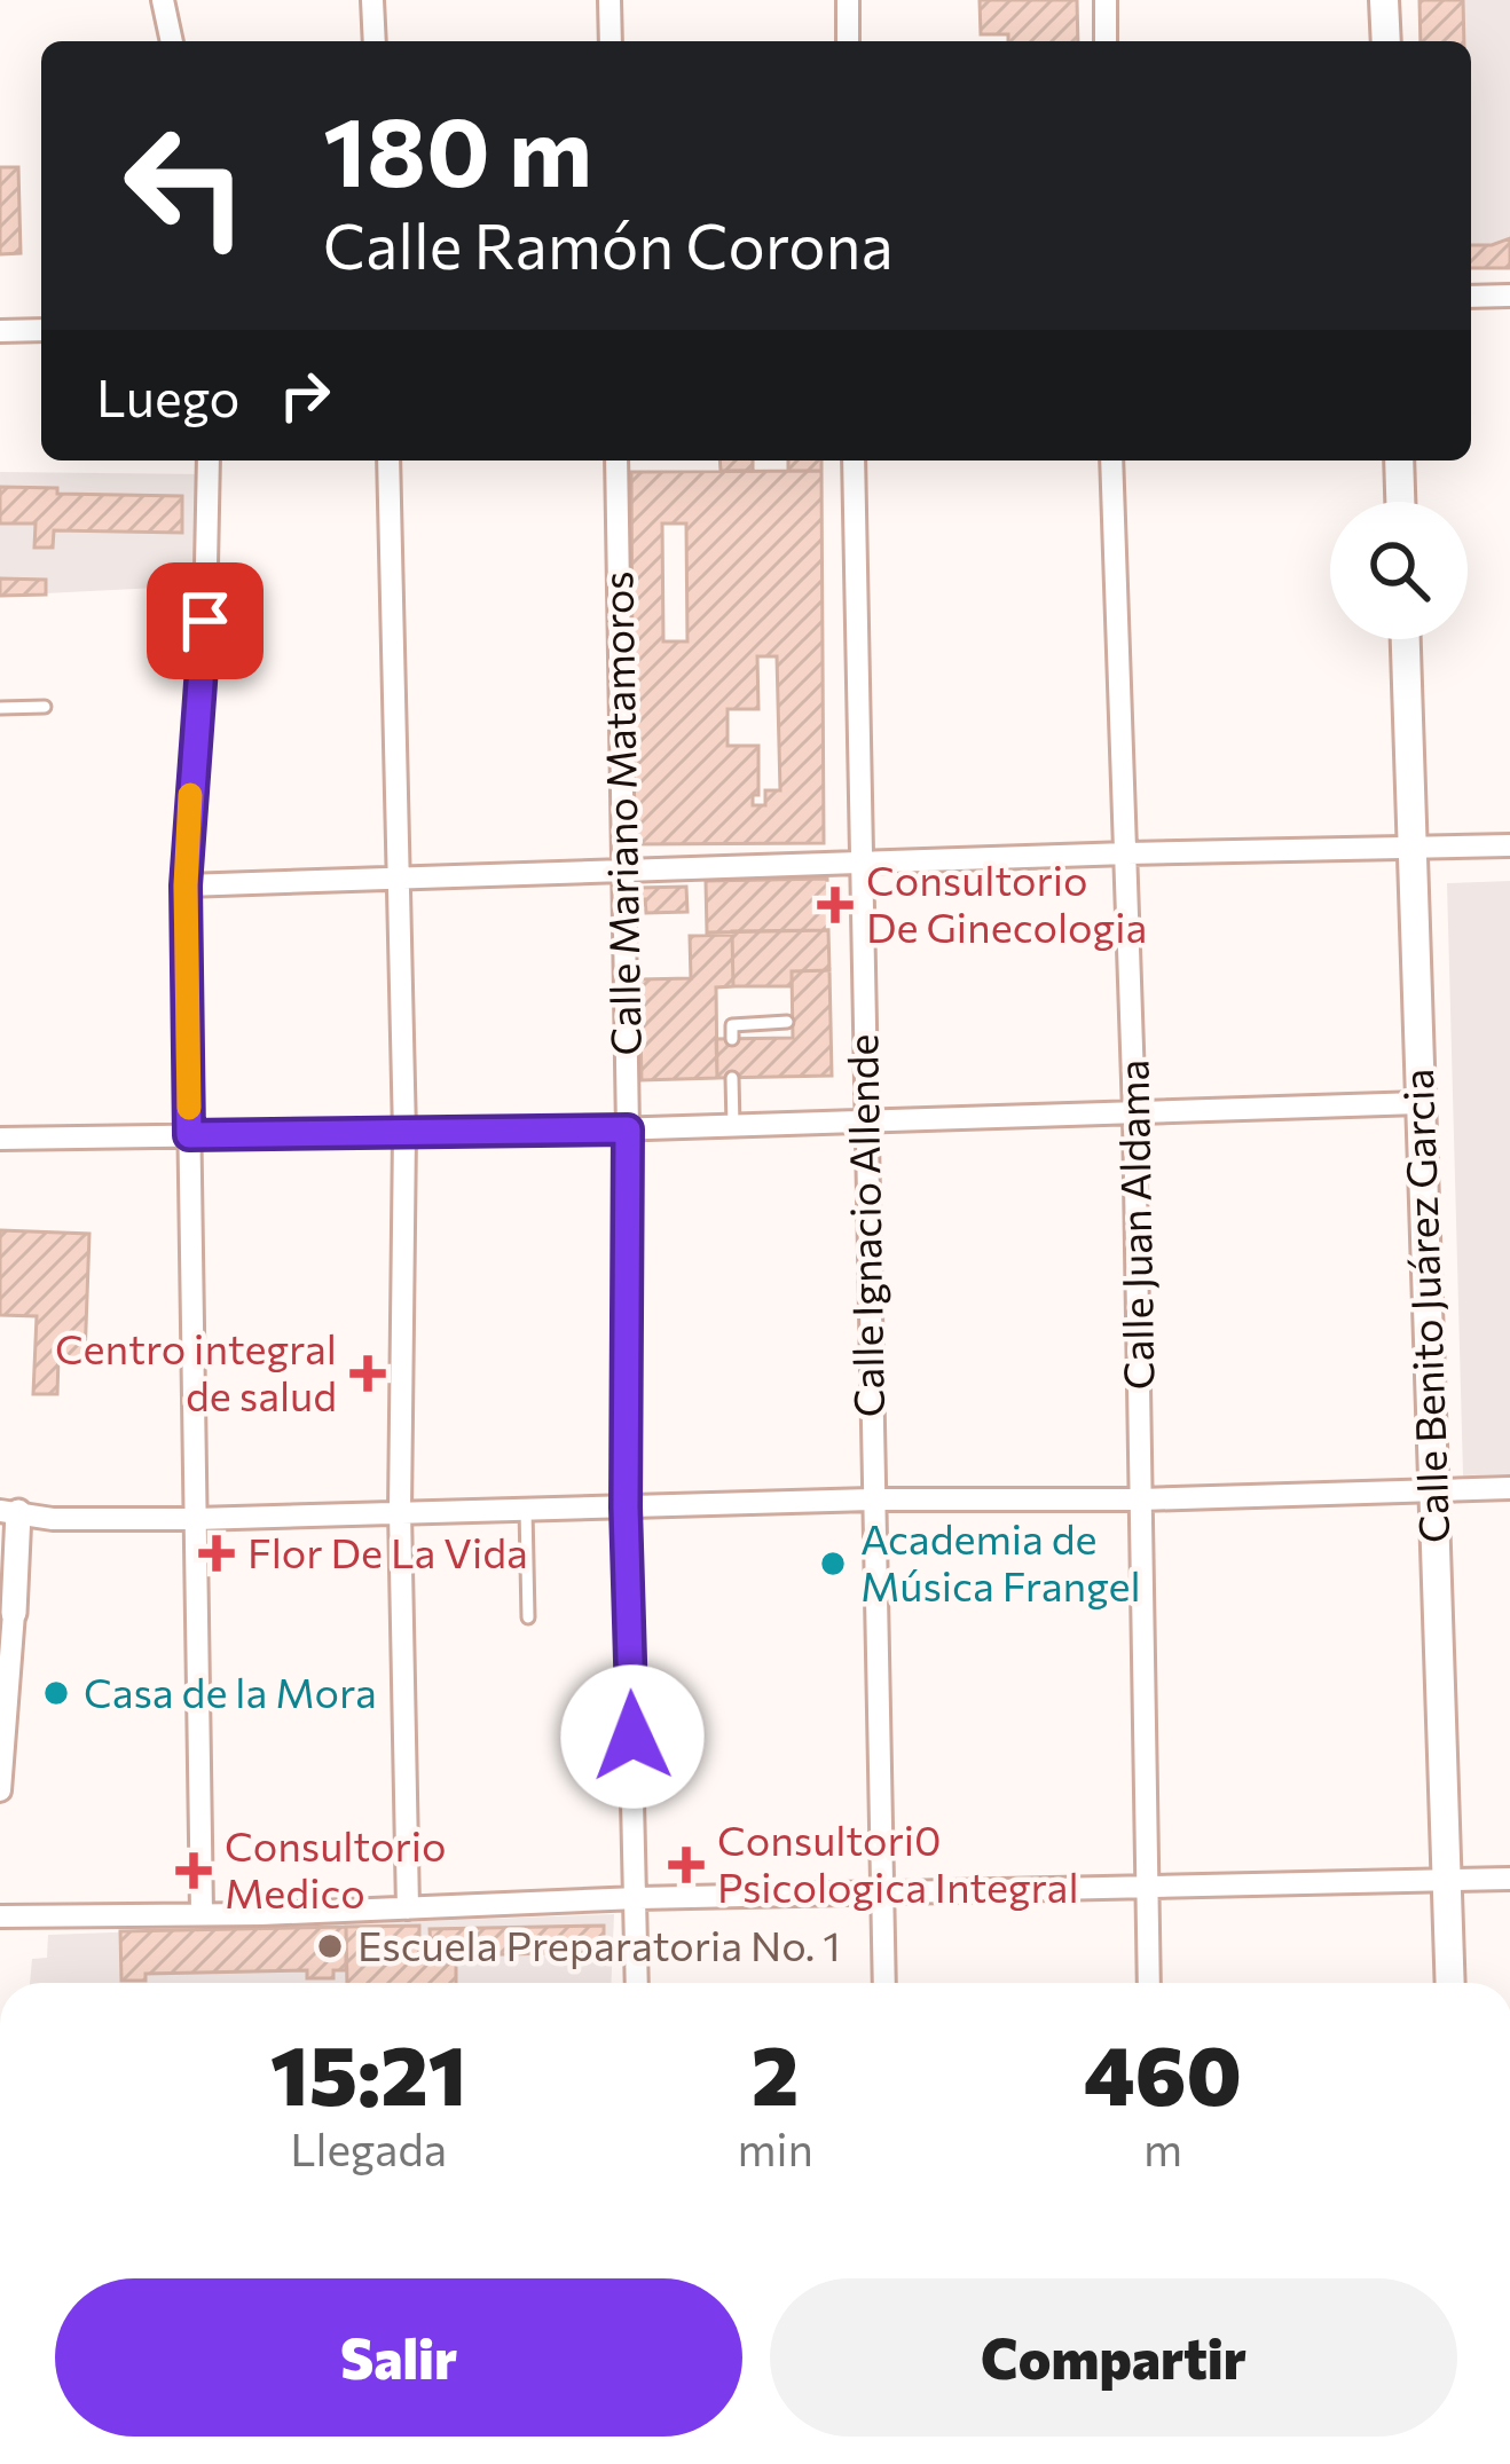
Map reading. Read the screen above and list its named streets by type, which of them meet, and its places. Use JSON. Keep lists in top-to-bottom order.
{
  "streets": {
    "main road": ["Calle Benito Juárez Garcia"],
    "street": ["Calle Mariano Matamoros", "Calle Juan Aldama", "Calle Ignacio Allende"]
  },
  "places": {
    "health": [
      "Consultorio De Ginecologia",
      "Centro integral de salud",
      "Flor De La Vida",
      "Consultori0 Psicologica Integral",
      "Consultorio Medico"
    ],
    "other": ["Academia de Música Frangel", "Casa de la Mora", "Escuela Preparatoria No. 1"]
  },
  "page": {
    "turn": ["180 m", "Calle Ramón Corona"],
    "then": "Luego",
    "eta": [
      "15:21",
      "Llegada",
      "2",
      "min",
      "460",
      "m"
    ],
    "buttons": ["Salir", "Compartir"]
  }
}
